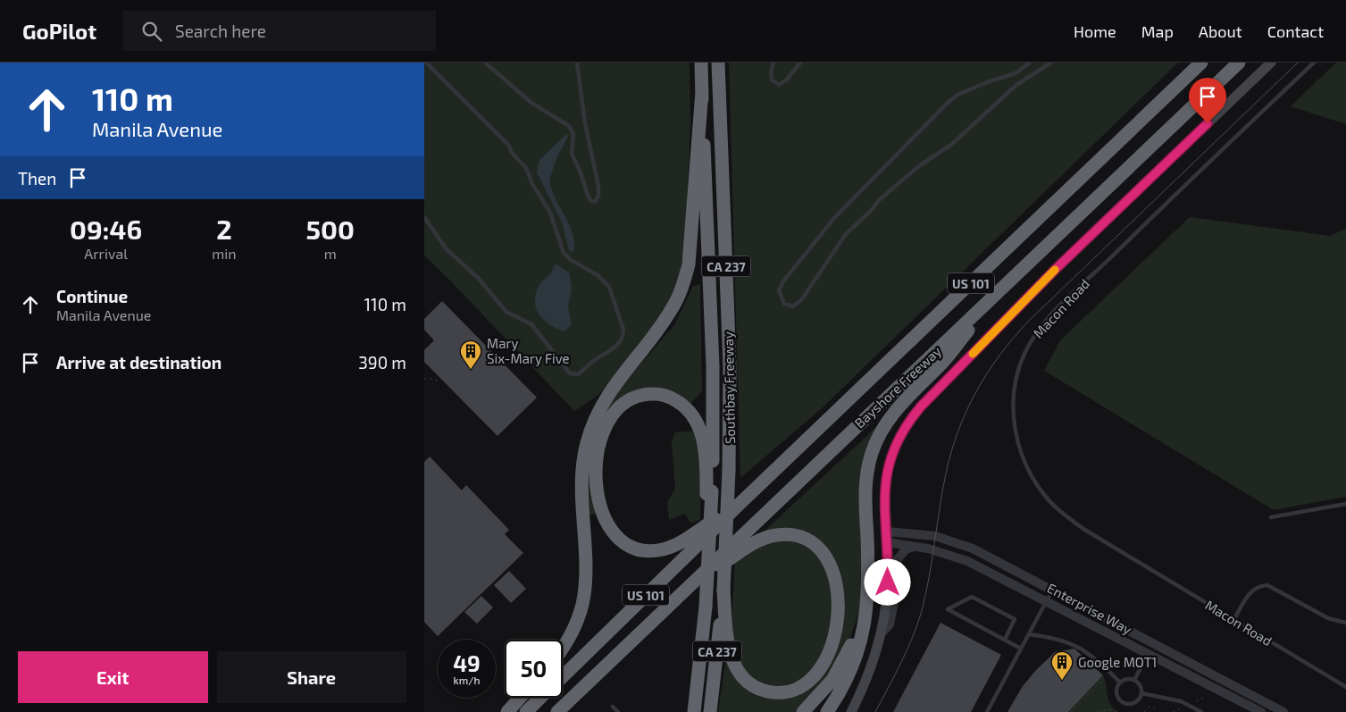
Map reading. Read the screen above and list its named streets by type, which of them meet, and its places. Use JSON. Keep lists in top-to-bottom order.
{
  "streets": {
    "highway": [
      "CA 237",
      "US 101",
      "Bayshore Freeway",
      "Southbay Freeway"
    ],
    "street": ["Enterprise Way"],
    "lane": ["Macon Road"]
  },
  "places": {
    "building": ["Mary Six-Mary Five", "Google MOT1"]
  },
  "page": {
    "header": "GoPilot",
    "search": "Search here",
    "nav": [
      "Home",
      "Map",
      "About",
      "Contact"
    ],
    "turn": ["110 m", "Manila Avenue"],
    "then": "Then",
    "eta": [
      "09:46",
      "Arrival",
      "2",
      "min",
      "500",
      "m"
    ],
    "list": [
      {
        "name": "Continue",
        "note": "Manila Avenue",
        "value": "110 m"
      },
      {
        "name": "Arrive at destination",
        "value": "390 m"
      }
    ],
    "speed": "49 km/h",
    "limit": "50",
    "buttons": ["Exit", "Share"]
  }
}
